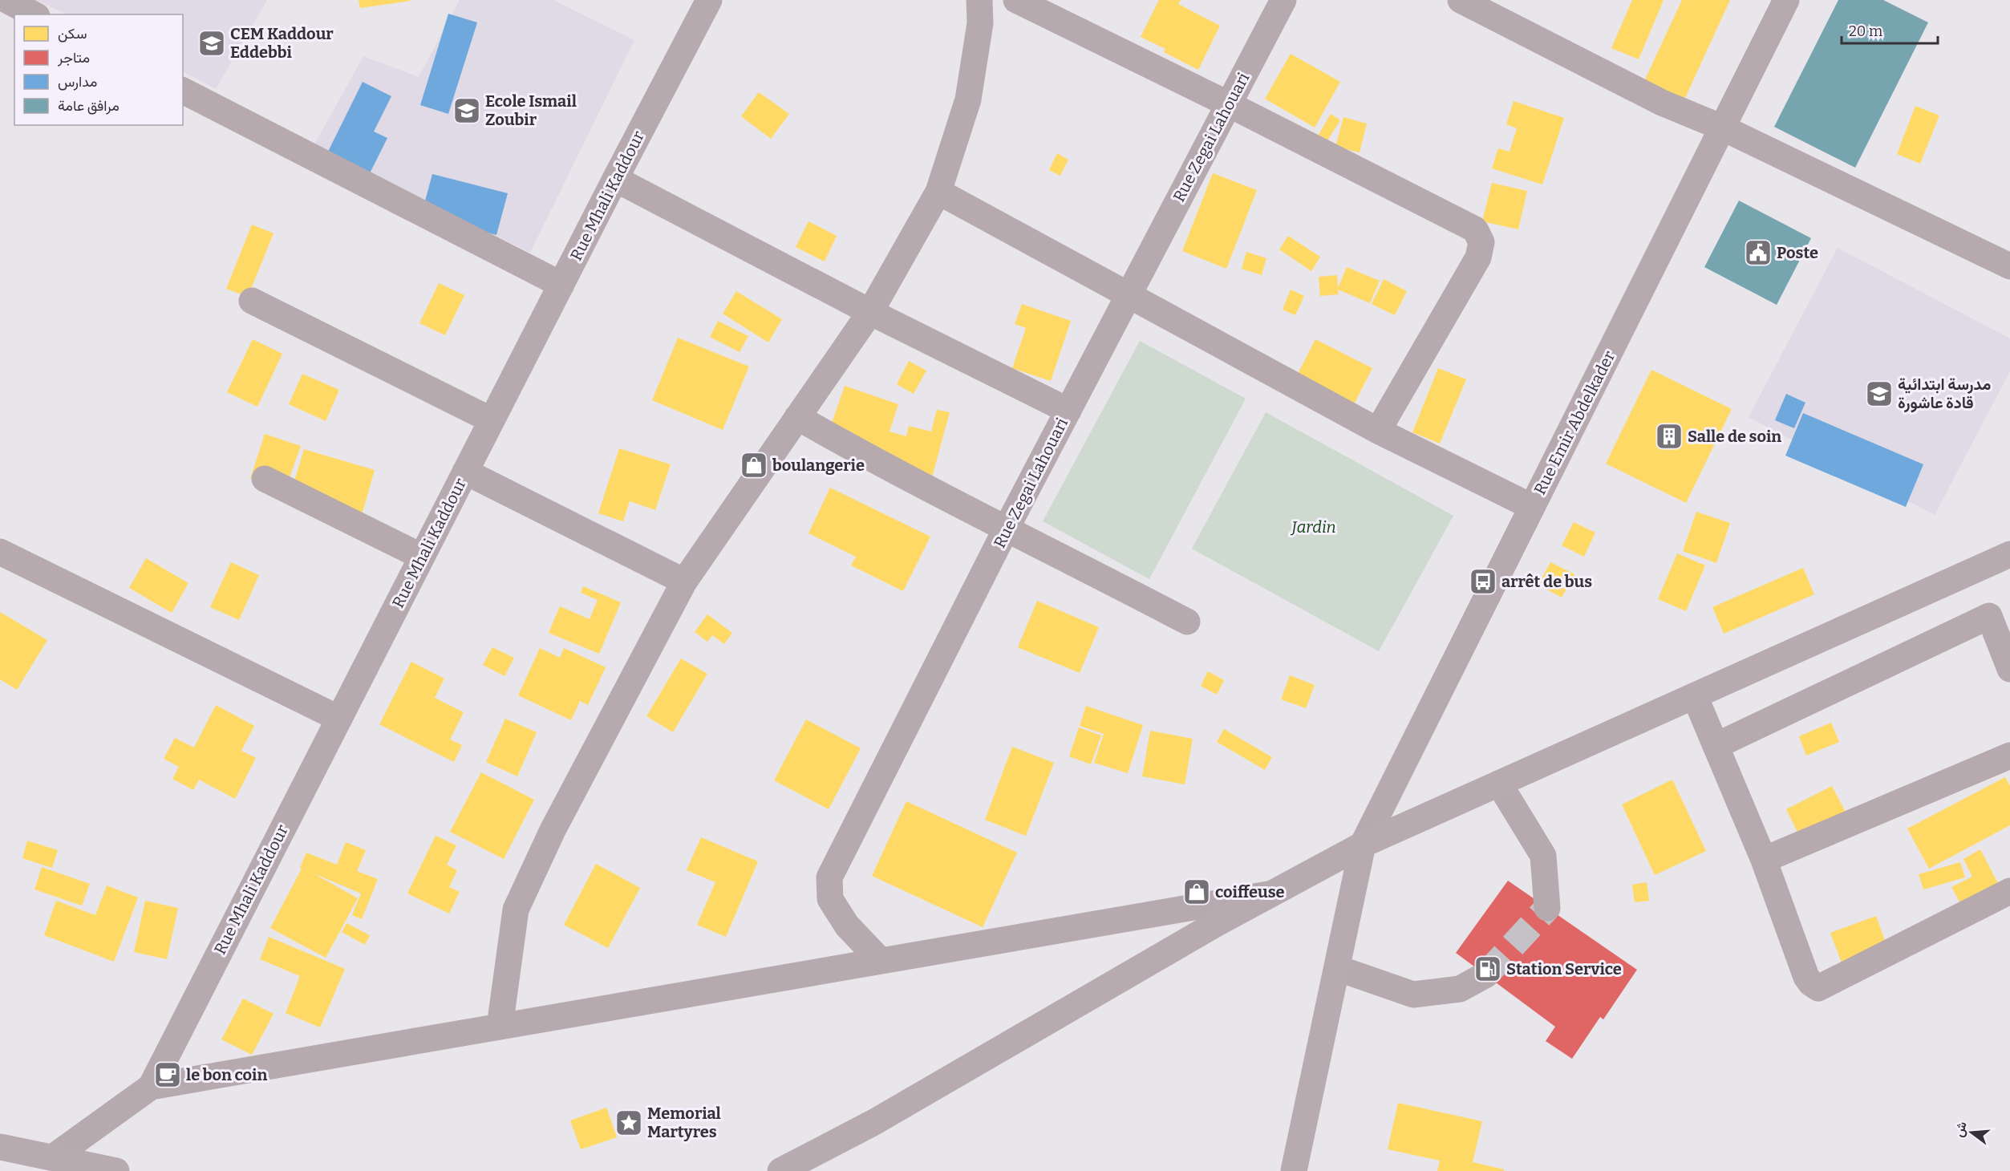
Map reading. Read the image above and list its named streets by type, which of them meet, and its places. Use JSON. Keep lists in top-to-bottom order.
{
  "streets": {
    "street": ["Rue Zegai Lahouari", "Rue Mhali Kaddour", "Rue Emir Abdelkader"]
  },
  "parks": ["Jardin"],
  "places": {
    "school or university": ["CEM Kaddour Eddebbi", "Ecole Ismail Zoubir", "مدرسة ابتدائية قادة عاشورة"],
    "public building": ["Poste"],
    "building": ["Salle de soin"],
    "shop": ["boulangerie", "coiffeuse"],
    "bus stop": ["arrêt de bus"],
    "fuel station": ["Station Service"],
    "cafe": ["le bon coin"],
    "place": ["Memorial Martyres"]
  },
  "legend": [
    "سكن",
    "متاجر",
    "مدارس",
    "مرافق عامة"
  ],
  "scale_bar": "20 m",
  "north": "left"
}
